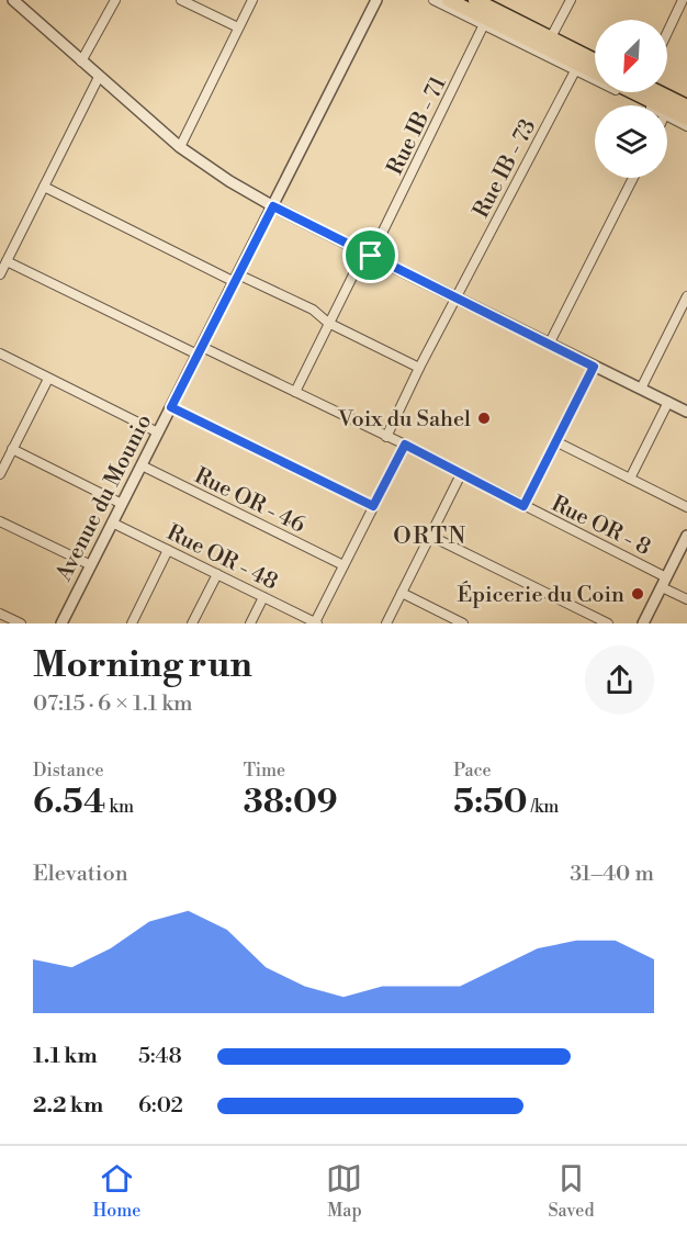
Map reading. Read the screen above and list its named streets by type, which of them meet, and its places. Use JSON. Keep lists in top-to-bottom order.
{
  "streets": {
    "street": [
      "Rue IB - 71",
      "Rue IB - 73",
      "Avenue du Mounio",
      "Rue OR - 46",
      "Rue OR - 8",
      "Rue OR - 48"
    ]
  },
  "crossings": [
    ["Rue IB - 71", "Rue OR - 8"],
    ["Rue IB - 73", "Rue OR - 8"],
    ["Avenue du Mounio", "Rue OR - 46"],
    ["Avenue du Mounio", "Rue OR - 8"],
    ["Avenue du Mounio", "Rue OR - 48"]
  ],
  "districts": ["ORTN"],
  "places": ["Voix du Sahel", "Épicerie du Coin"],
  "north": "bottom left",
  "page": {
    "heading": ["Morning run", "07:15 · 6 × 1.1 km"],
    "stats": [
      ["Distance", "6.54 km"],
      ["Time", "38:09"],
      ["Pace", "5:50 /km"]
    ],
    "chart": ["Elevation", "31–40 m"],
    "list": [
      {
        "name": "1.1 km",
        "note": "5:48"
      },
      {
        "name": "2.2 km",
        "note": "6:02"
      }
    ],
    "tabs": ["Home", "Map", "Saved"]
  }
}
